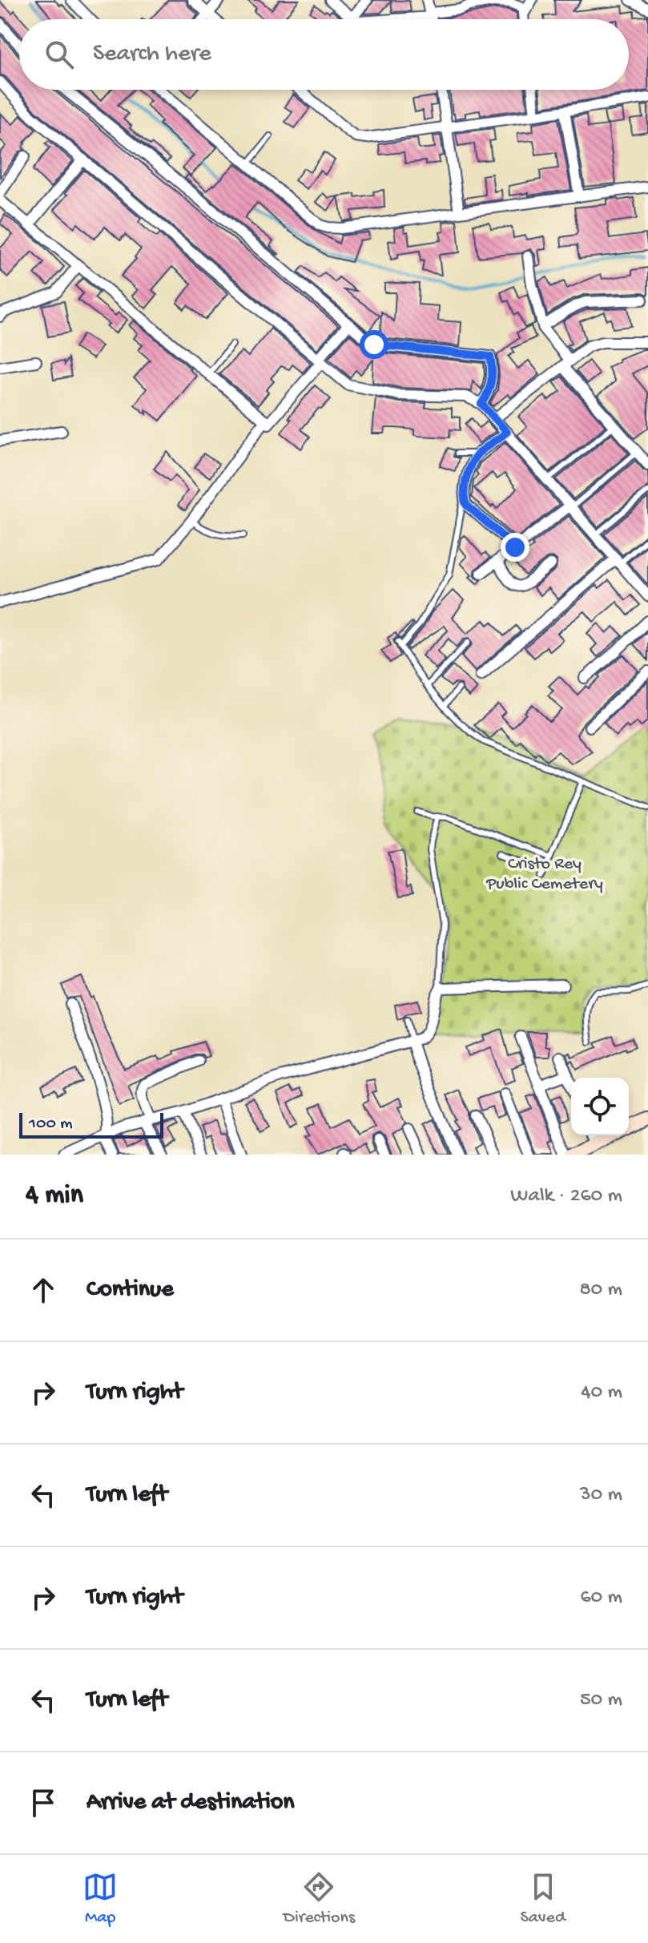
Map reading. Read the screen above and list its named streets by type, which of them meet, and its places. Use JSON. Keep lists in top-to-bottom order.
{
  "parks": ["Cristo Rey Public Cemetery"],
  "scale_bar": "100 m",
  "page": {
    "search": "Search here",
    "scale": "100 m",
    "heading": ["4 min", "Walk · 260 m"],
    "list": [
      ["Continue", "80 m"],
      ["Turn right", "40 m"],
      ["Turn left", "30 m"],
      ["Turn right", "60 m"],
      ["Turn left", "50 m"],
      "Arrive at destination"
    ],
    "nav": ["Map", "Directions", "Saved"]
  }
}
